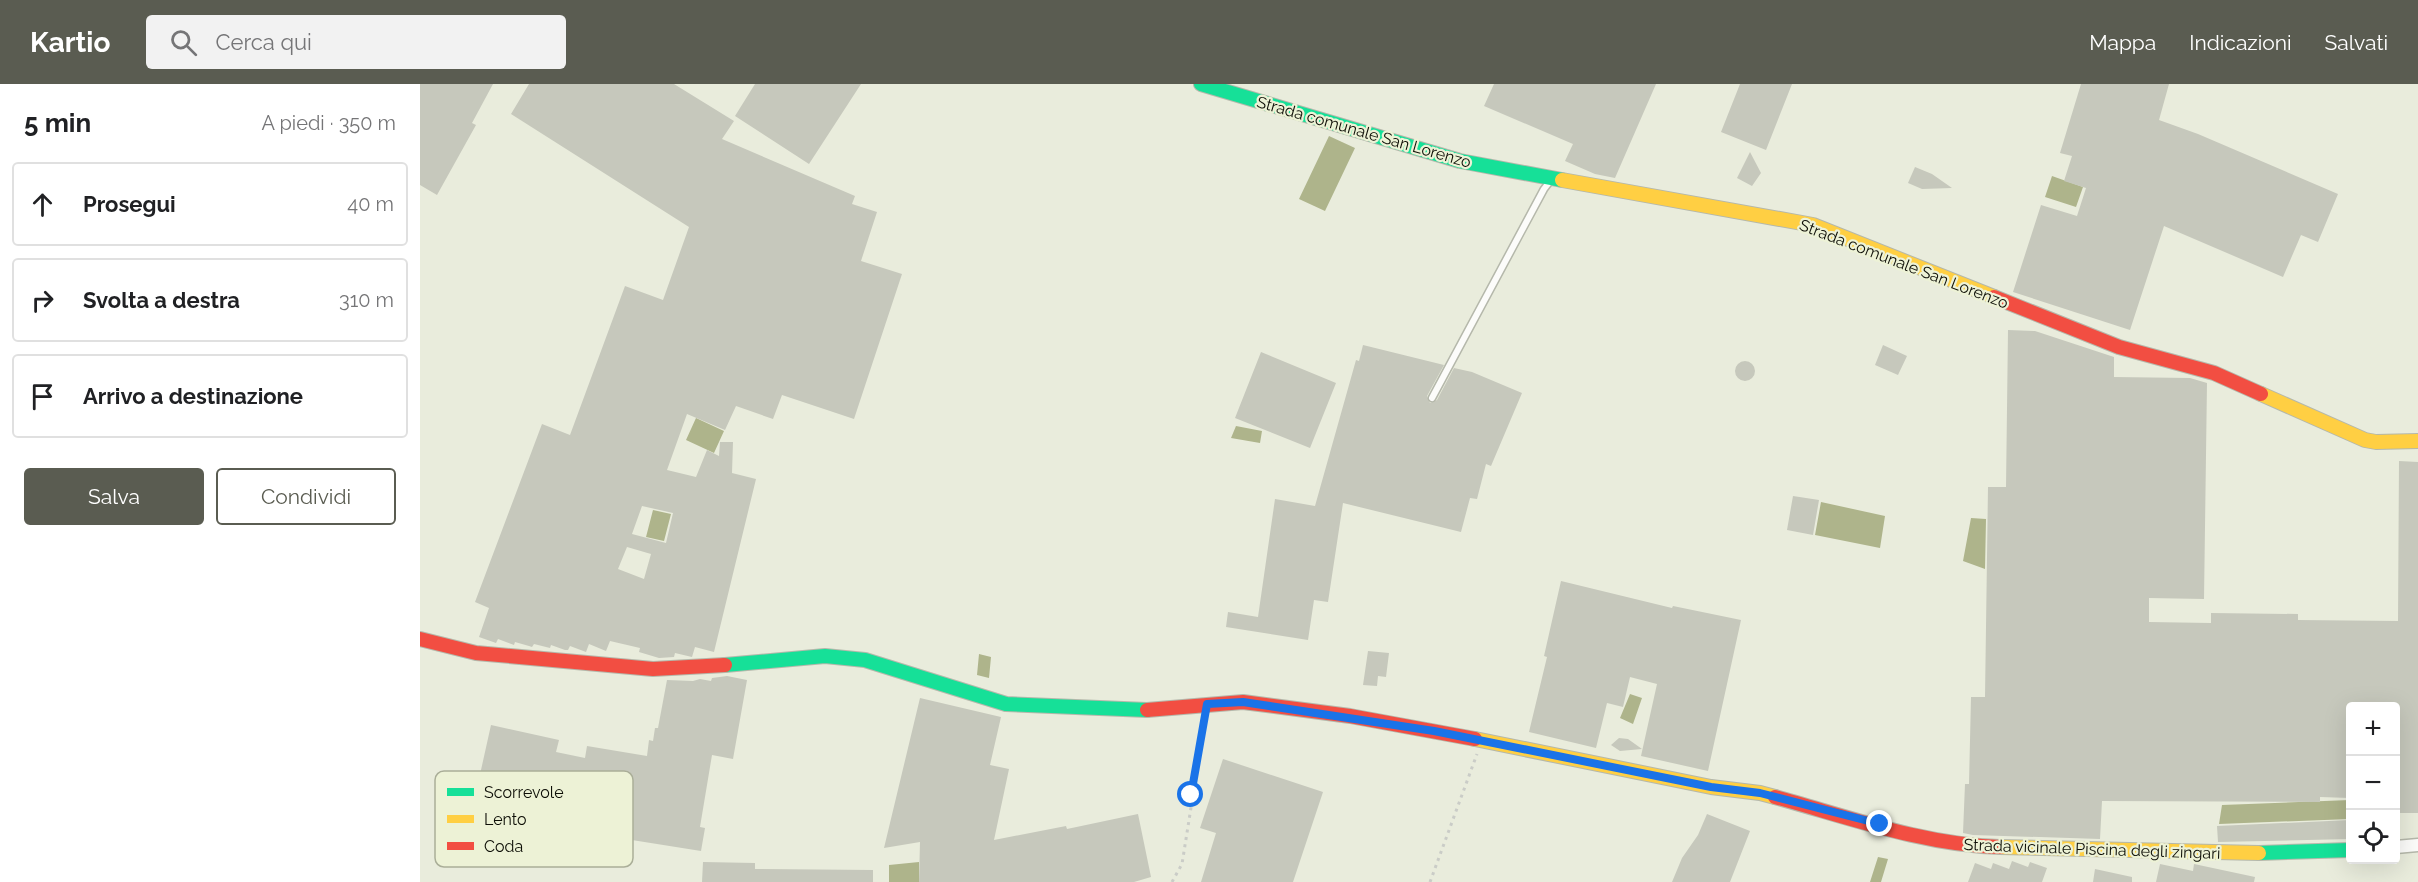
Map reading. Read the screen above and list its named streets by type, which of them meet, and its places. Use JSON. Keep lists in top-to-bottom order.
{
  "streets": {
    "street": ["Strada comunale San Lorenzo", "Strada vicinale Piscina degli zingari"]
  },
  "legend": ["Scorrevole", "Lento", "Coda"],
  "page": {
    "header": "Kartio",
    "search": "Cerca qui",
    "nav": ["Mappa", "Indicazioni", "Salvati"],
    "heading": ["5 min", "A piedi · 350 m"],
    "list": [
      ["Prosegui", "40 m"],
      ["Svolta a destra", "310 m"],
      "Arrivo a destinazione"
    ],
    "buttons": ["Salva", "Condividi"],
    "map_buttons": ["+", "−"]
  }
}
